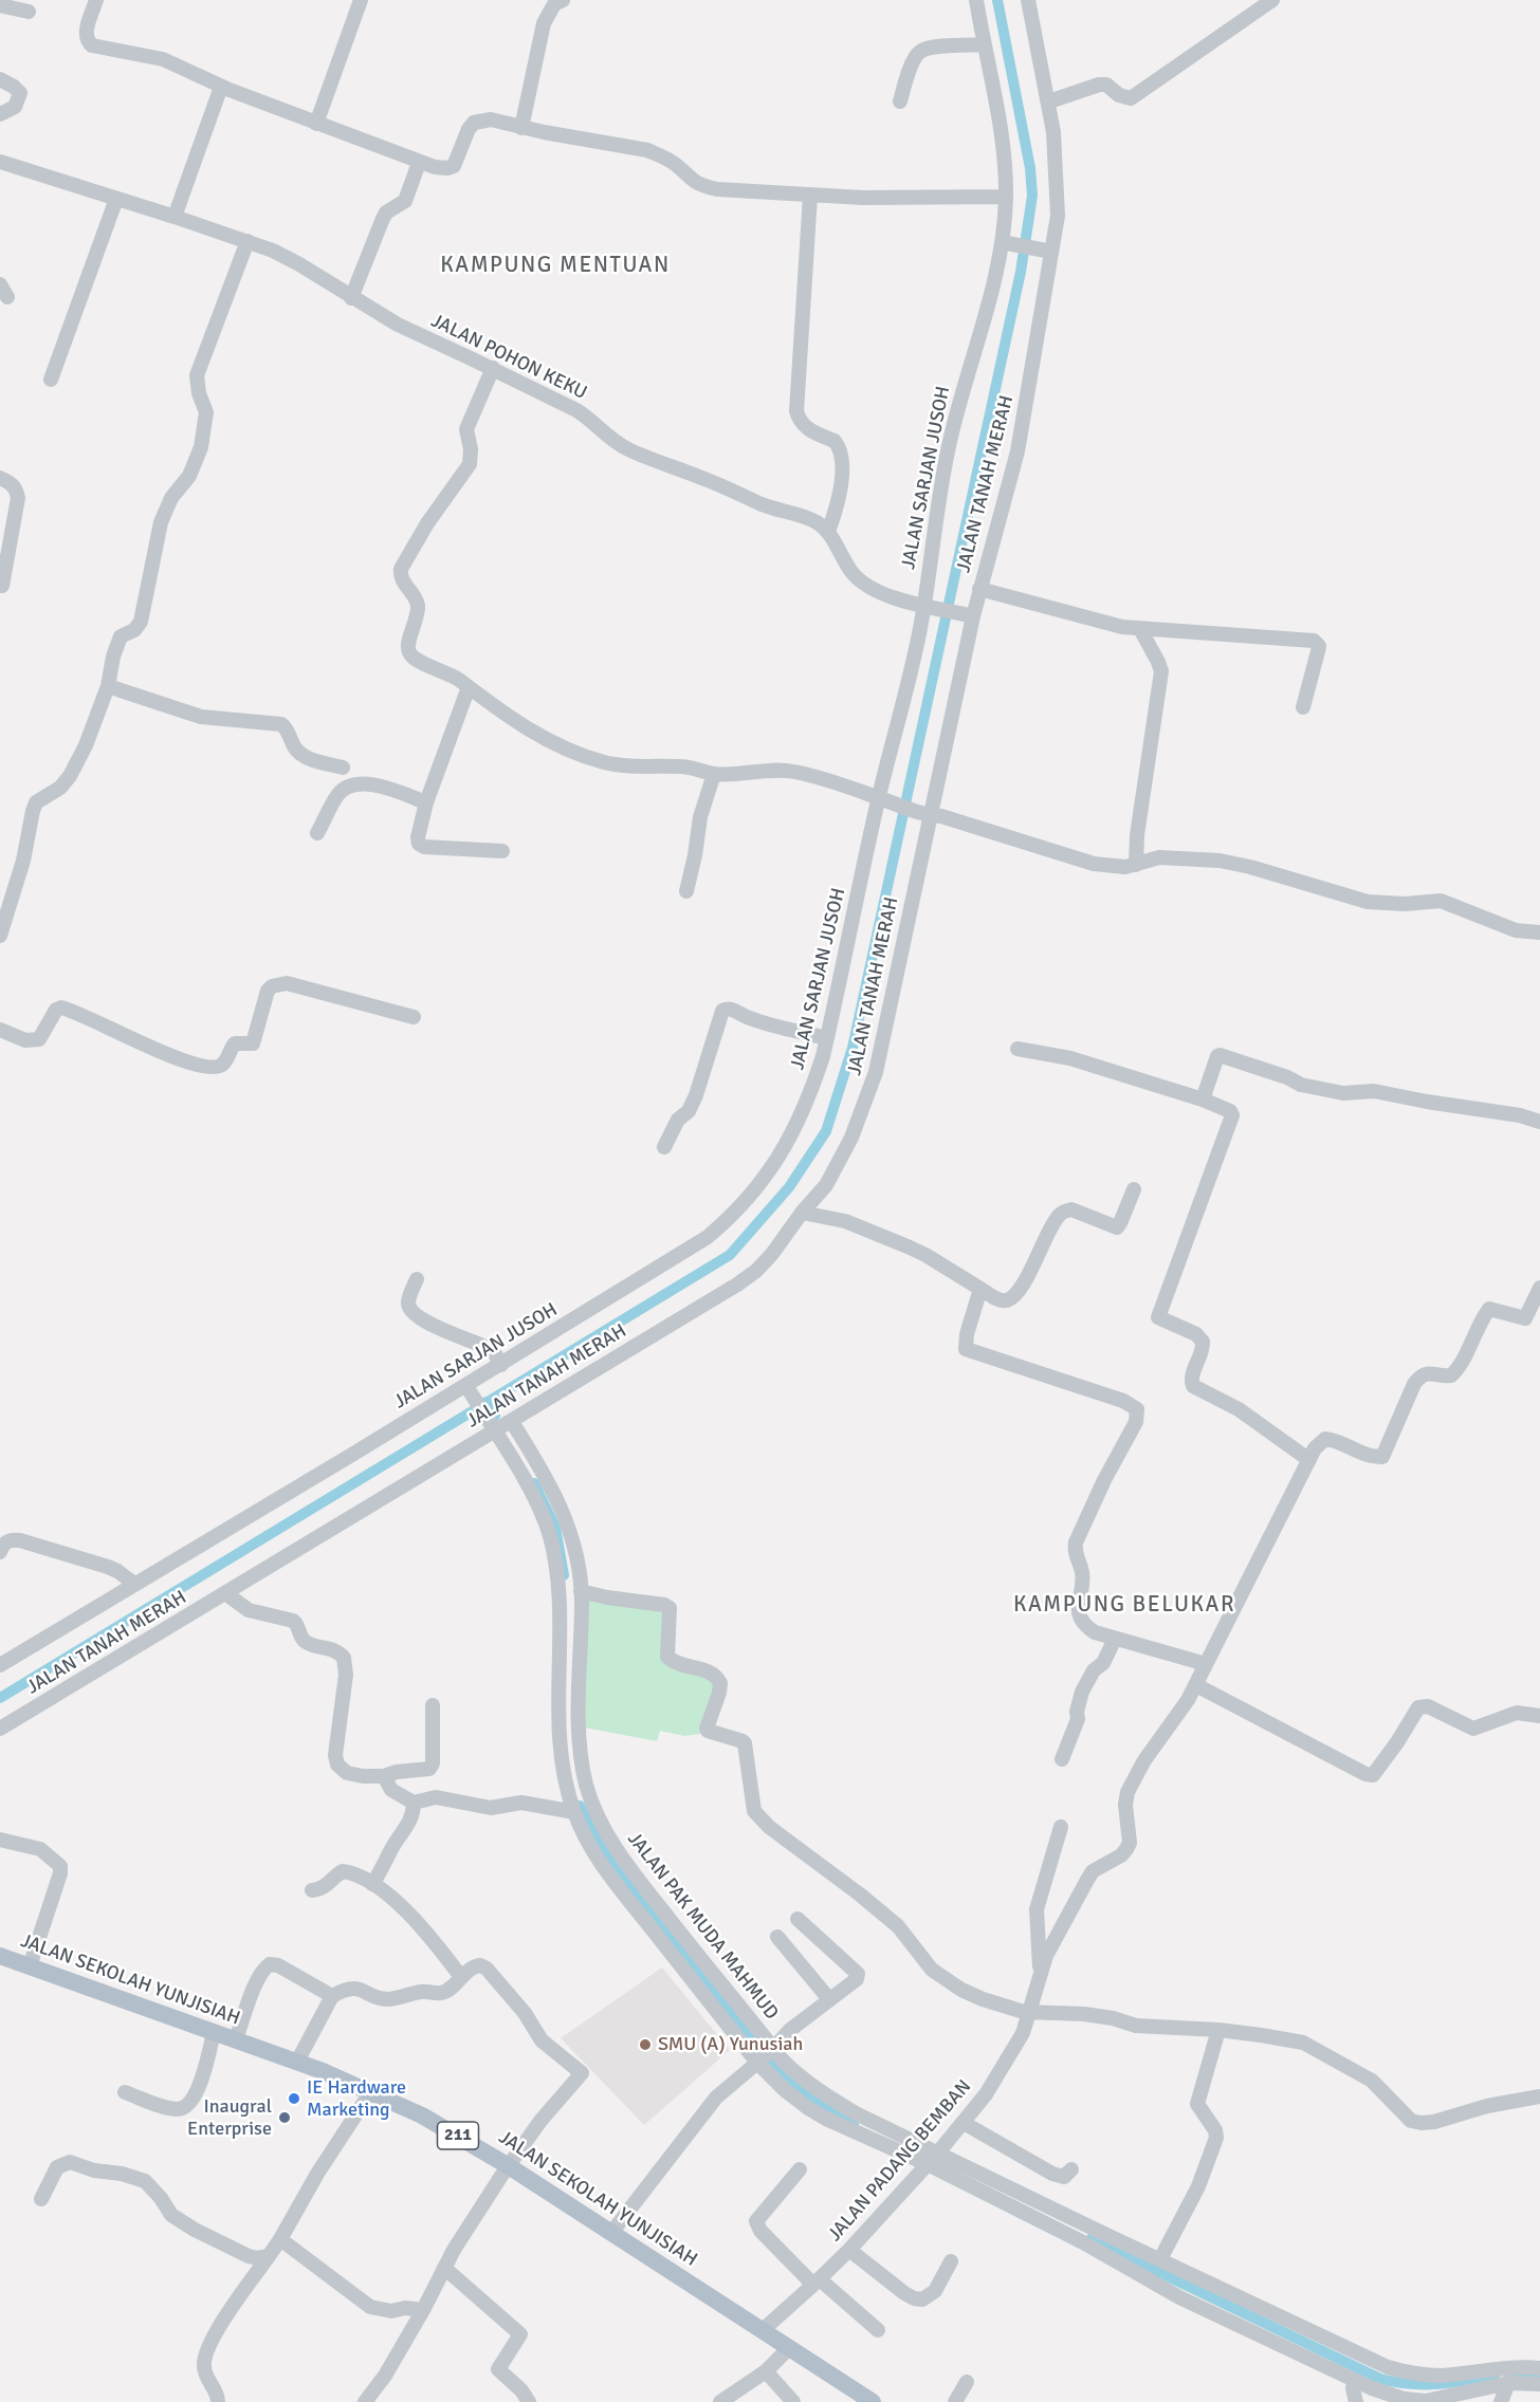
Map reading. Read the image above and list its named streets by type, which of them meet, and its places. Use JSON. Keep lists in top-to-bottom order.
{
  "streets": {
    "main road": ["JALAN SEKOLAH YUNJISIAH", "211"],
    "street": [
      "JALAN POHON KEKU",
      "JALAN SARJAN JUSOH",
      "JALAN TANAH MERAH",
      "JALAN PAK MUDA MAHMUD",
      "JALAN PADANG BEMBAN"
    ]
  },
  "crossings": [
    ["JALAN POHON KEKU", "JALAN SARJAN JUSOH"],
    ["JALAN POHON KEKU", "JALAN TANAH MERAH"],
    ["JALAN TANAH MERAH", "JALAN PAK MUDA MAHMUD"],
    ["JALAN PAK MUDA MAHMUD", "JALAN PADANG BEMBAN"],
    ["JALAN SEKOLAH YUNJISIAH", "JALAN PADANG BEMBAN"]
  ],
  "districts": ["KAMPUNG MENTUAN", "KAMPUNG BELUKAR"],
  "places": ["SMU (A) Yunusiah", "IE Hardware Marketing", "Inaugral Enterprise"]
}
